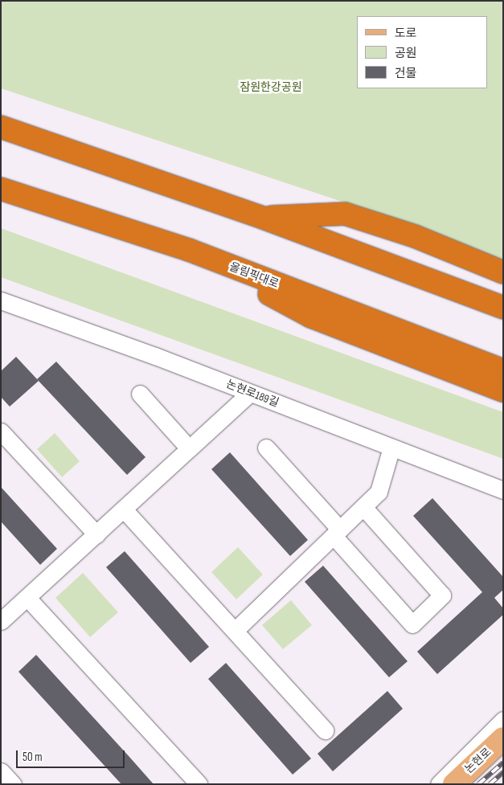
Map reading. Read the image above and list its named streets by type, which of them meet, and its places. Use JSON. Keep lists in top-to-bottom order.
{
  "streets": {
    "highway": ["올림픽대로"],
    "main road": ["논현로"],
    "street": ["논현로189길"]
  },
  "parks": ["잠원한강공원"],
  "legend": ["도로", "공원", "건물"],
  "scale_bar": "50 m"
}
